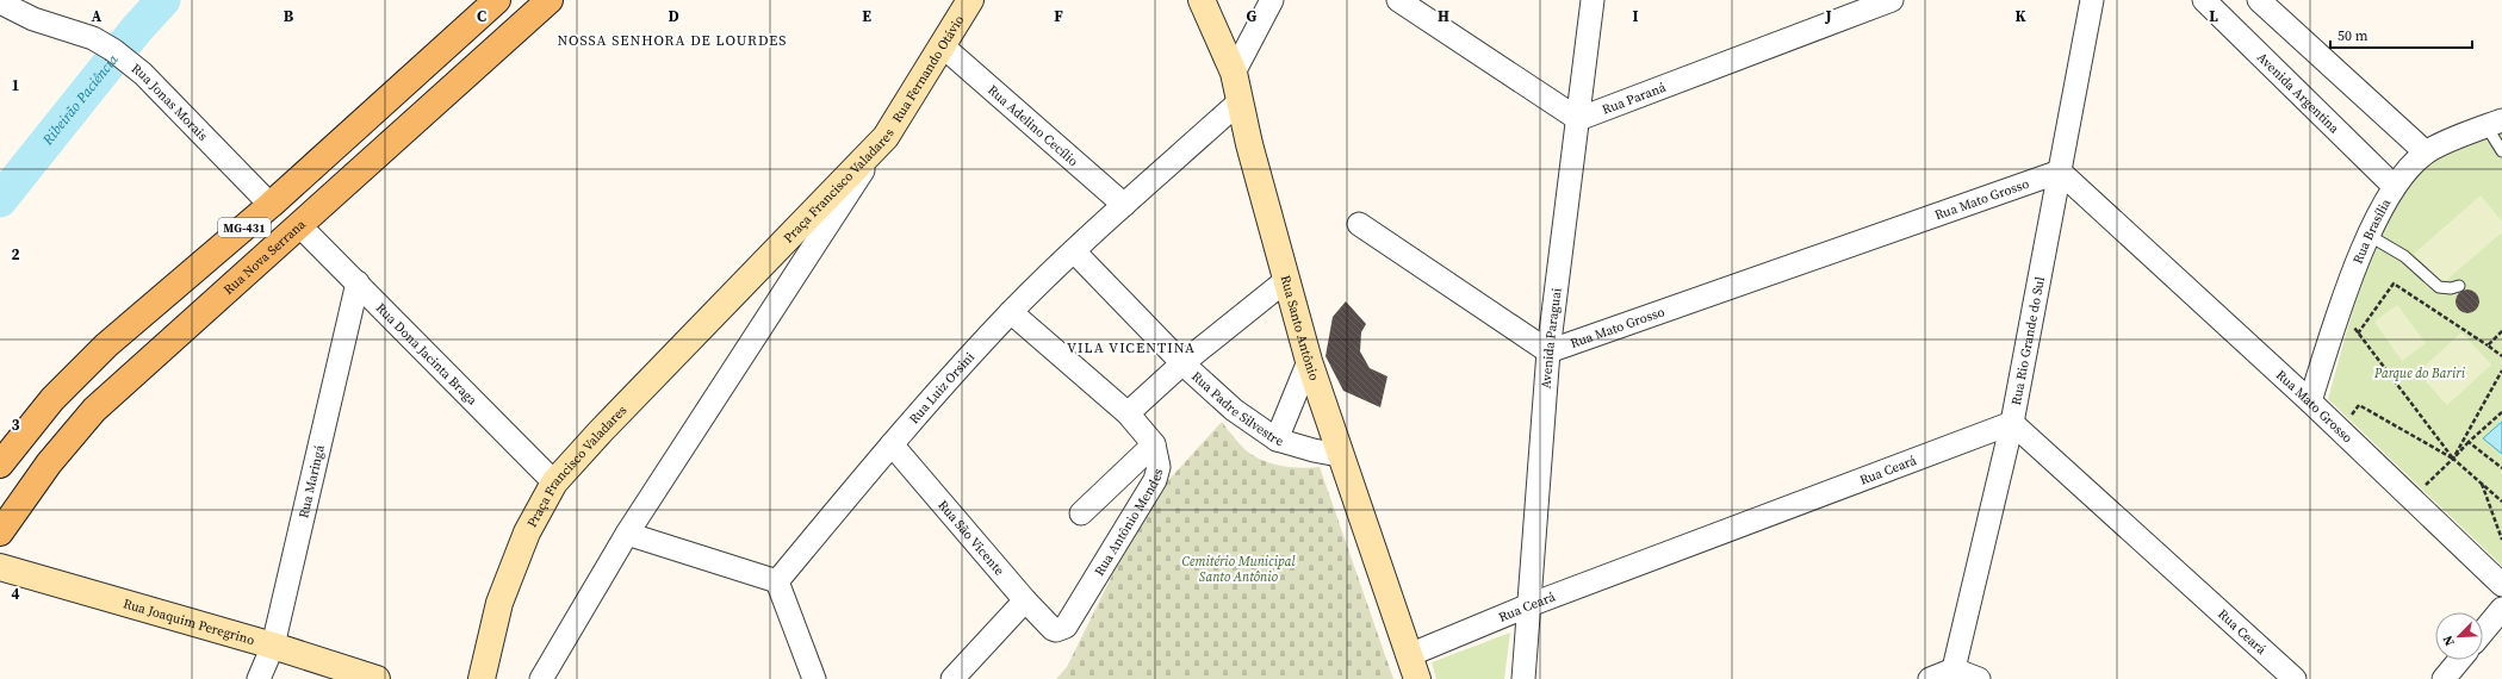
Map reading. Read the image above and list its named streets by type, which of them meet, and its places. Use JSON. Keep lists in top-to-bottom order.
{
  "streets": {
    "main road": ["MG-431", "Rua Nova Serrana"],
    "street": [
      "Rua Fernando Otávio",
      "Avenida Argentina",
      "Rua Paraná",
      "Rua Jonas Morais",
      "Rua Adelino Cecílio",
      "Praça Francisco Valadares",
      "Rua Mato Grosso",
      "Rua Brasília",
      "Rua Santo Antônio",
      "Avenida Paraguai",
      "Rua Rio Grande do Sul",
      "Rua Dona Jacinta Braga",
      "Rua Luiz Orsini",
      "Rua Padre Silvestre",
      "Rua Ceará",
      "Rua Maringá",
      "Rua Antônio Mendes",
      "Rua São Vicente",
      "Rua Joaquim Peregrino"
    ]
  },
  "crossings": [
    ["Rua Fernando Otávio", "Rua Adelino Cecílio"],
    ["Rua Fernando Otávio", "Praça Francisco Valadares"],
    ["Avenida Argentina", "Rua Brasília"],
    ["Rua Paraná", "Avenida Paraguai"],
    ["Rua Jonas Morais", "MG-431"],
    ["Rua Adelino Cecílio", "Rua Luiz Orsini"],
    ["Praça Francisco Valadares", "Rua Dona Jacinta Braga"],
    ["Rua Mato Grosso", "Rua Brasília"],
    ["Rua Mato Grosso", "Avenida Paraguai"],
    ["Rua Mato Grosso", "Rua Rio Grande do Sul"],
    ["Rua Nova Serrana", "Rua Dona Jacinta Braga"],
    ["Rua Santo Antônio", "Rua Luiz Orsini"],
    ["Rua Santo Antônio", "Rua Padre Silvestre"],
    ["Rua Santo Antônio", "Rua Ceará"],
    ["Avenida Paraguai", "Rua Ceará"],
    ["Rua Rio Grande do Sul", "Rua Ceará"],
    ["Rua Dona Jacinta Braga", "Rua Maringá"],
    ["Rua Luiz Orsini", "Rua Padre Silvestre"],
    ["Rua Luiz Orsini", "Rua Antônio Mendes"],
    ["Rua Luiz Orsini", "Rua São Vicente"],
    ["Rua Maringá", "Rua Joaquim Peregrino"],
    ["Rua Antônio Mendes", "Rua São Vicente"]
  ],
  "districts": ["NOSSA SENHORA DE LOURDES", "VILA VICENTINA"],
  "water": ["Ribeirão Paciência"],
  "parks": ["Parque do Bariri", "Cemitério Municipal Santo Antônio"],
  "scale_bar": "50 m",
  "north": "bottom left",
  "grid": {
    "columns": [
      "A",
      "B",
      "C",
      "D",
      "E",
      "F",
      "G",
      "H",
      "I",
      "J",
      "K",
      "L"
    ],
    "rows": [
      "1",
      "2",
      "3",
      "4"
    ]
  }
}
